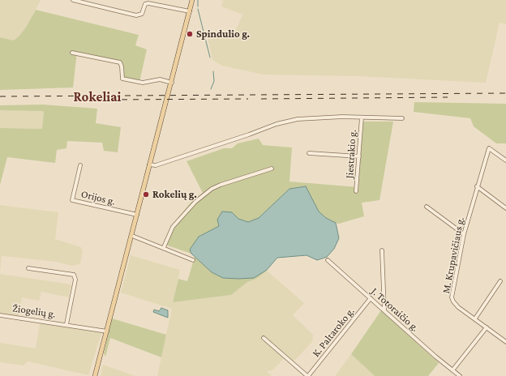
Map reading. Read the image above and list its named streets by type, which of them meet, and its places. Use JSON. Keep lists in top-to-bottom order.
{
  "streets": {
    "street": [
      "Jiestrakio g.",
      "Orijos g.",
      "M. Krupavičiaus g.",
      "J. Totoraičio g.",
      "Žiogelių g.",
      "K. Paltaroko g."
    ]
  },
  "crossings": [
    ["J. Totoraičio g.", "K. Paltaroko g."]
  ],
  "districts": ["Rokeliai"],
  "places": ["Spindulio g.", "Rokelių g."]
}
